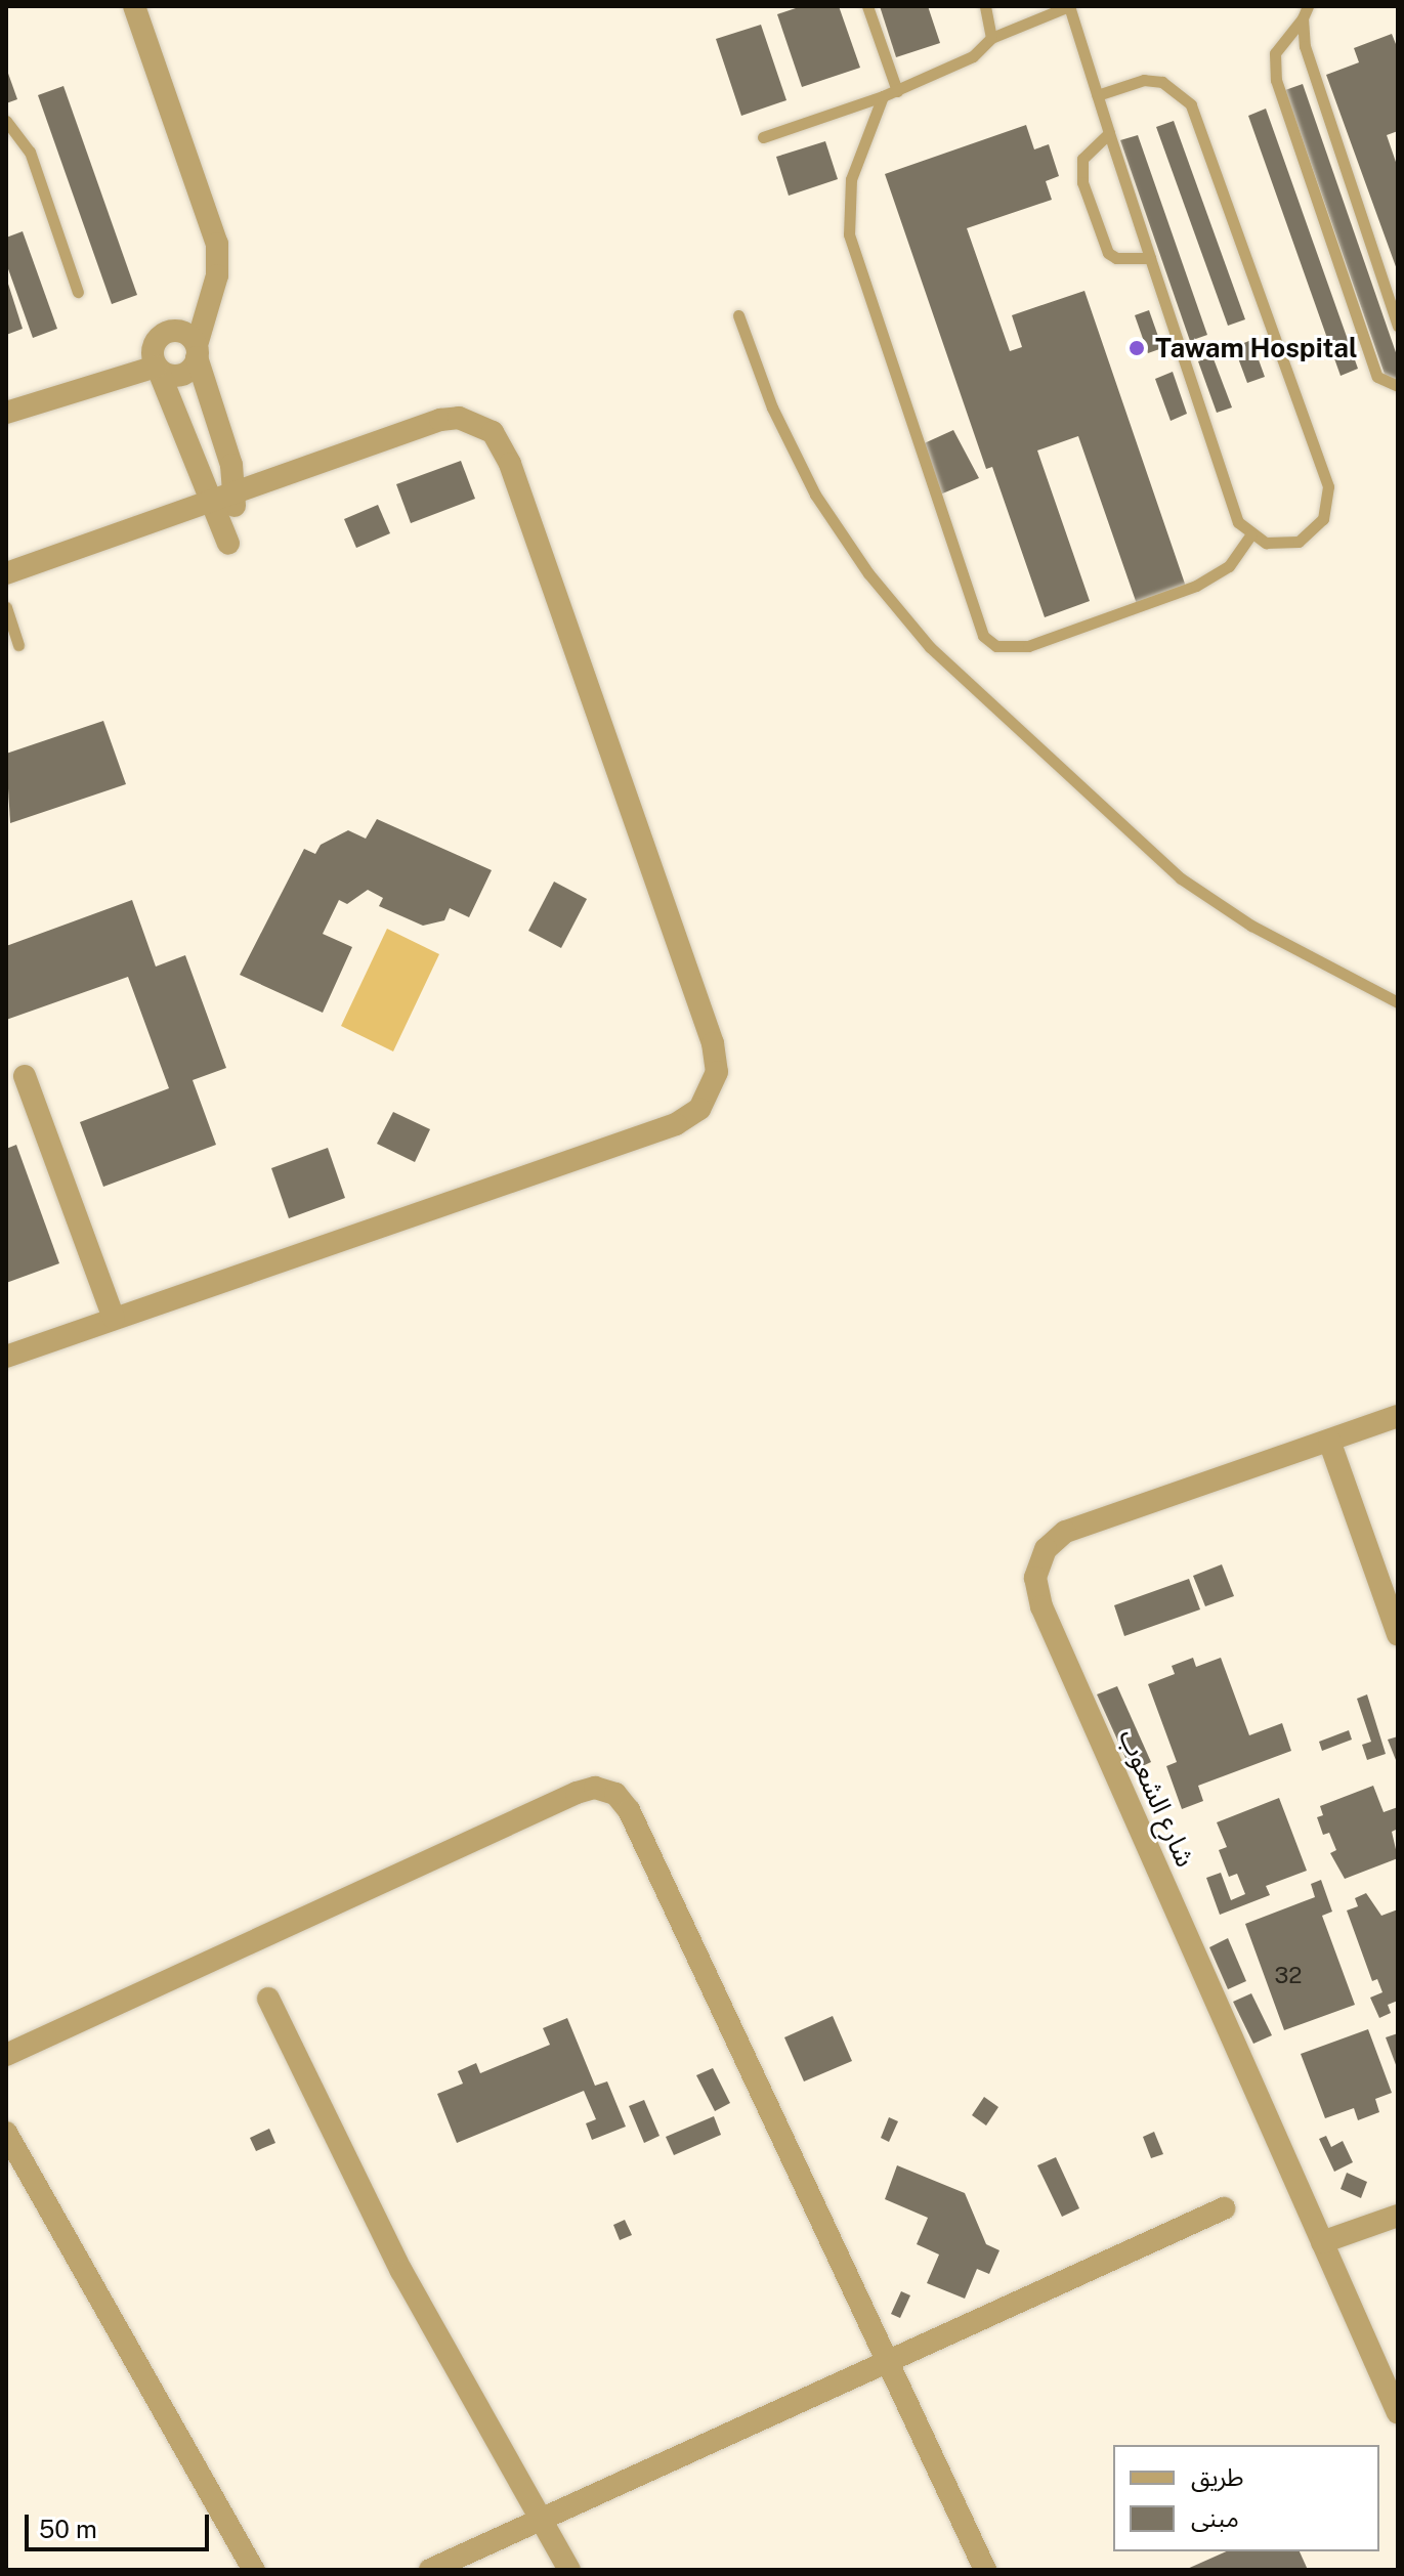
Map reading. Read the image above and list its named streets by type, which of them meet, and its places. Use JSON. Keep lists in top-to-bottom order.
{
  "streets": {
    "street": ["شارع الشعوب"]
  },
  "places": ["Tawam Hospital"],
  "house_numbers": ["32"],
  "legend": ["طريق", "مبنى"],
  "scale_bar": "50 m"
}
